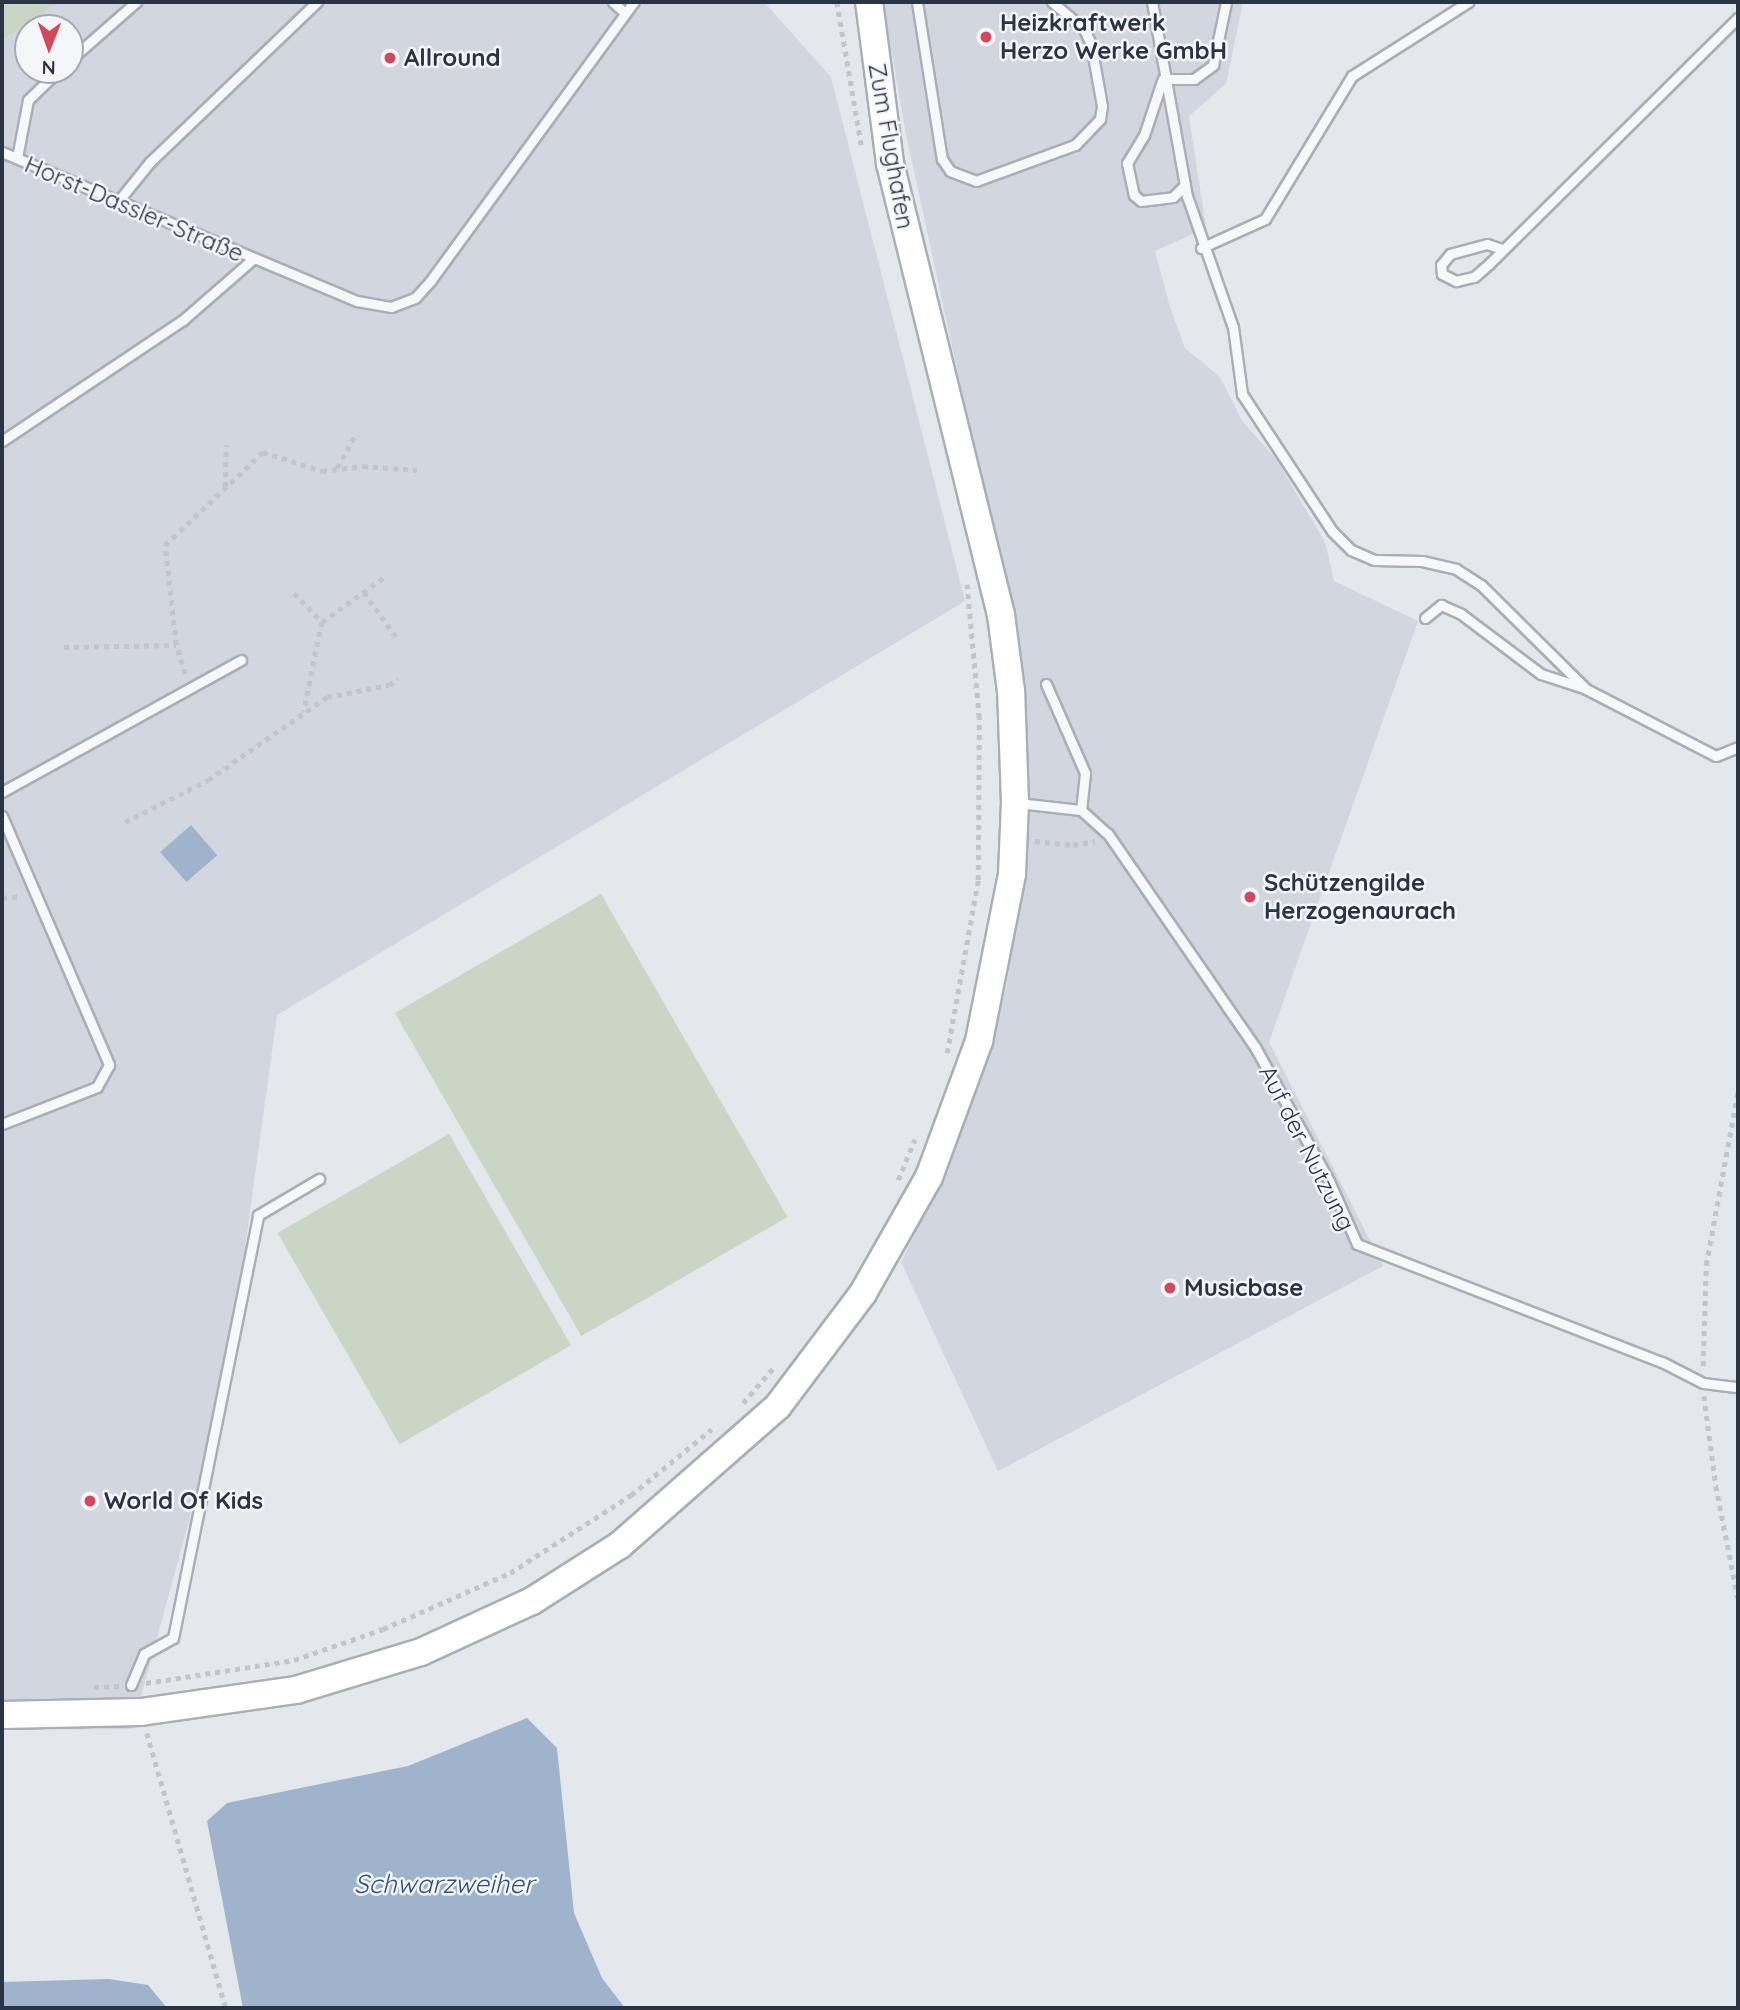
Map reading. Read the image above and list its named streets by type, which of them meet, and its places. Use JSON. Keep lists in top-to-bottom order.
{
  "streets": {
    "street": ["Zum Flughafen"],
    "lane": ["Horst-Dassler-Straße", "Auf der Nutzung"]
  },
  "water": ["Schwarzweiher"],
  "places": [
    "Heizkraftwerk Herzo Werke GmbH",
    "Allround",
    "Schützengilde Herzogenaurach",
    "Musicbase",
    "World Of Kids"
  ],
  "north": "bottom"
}
